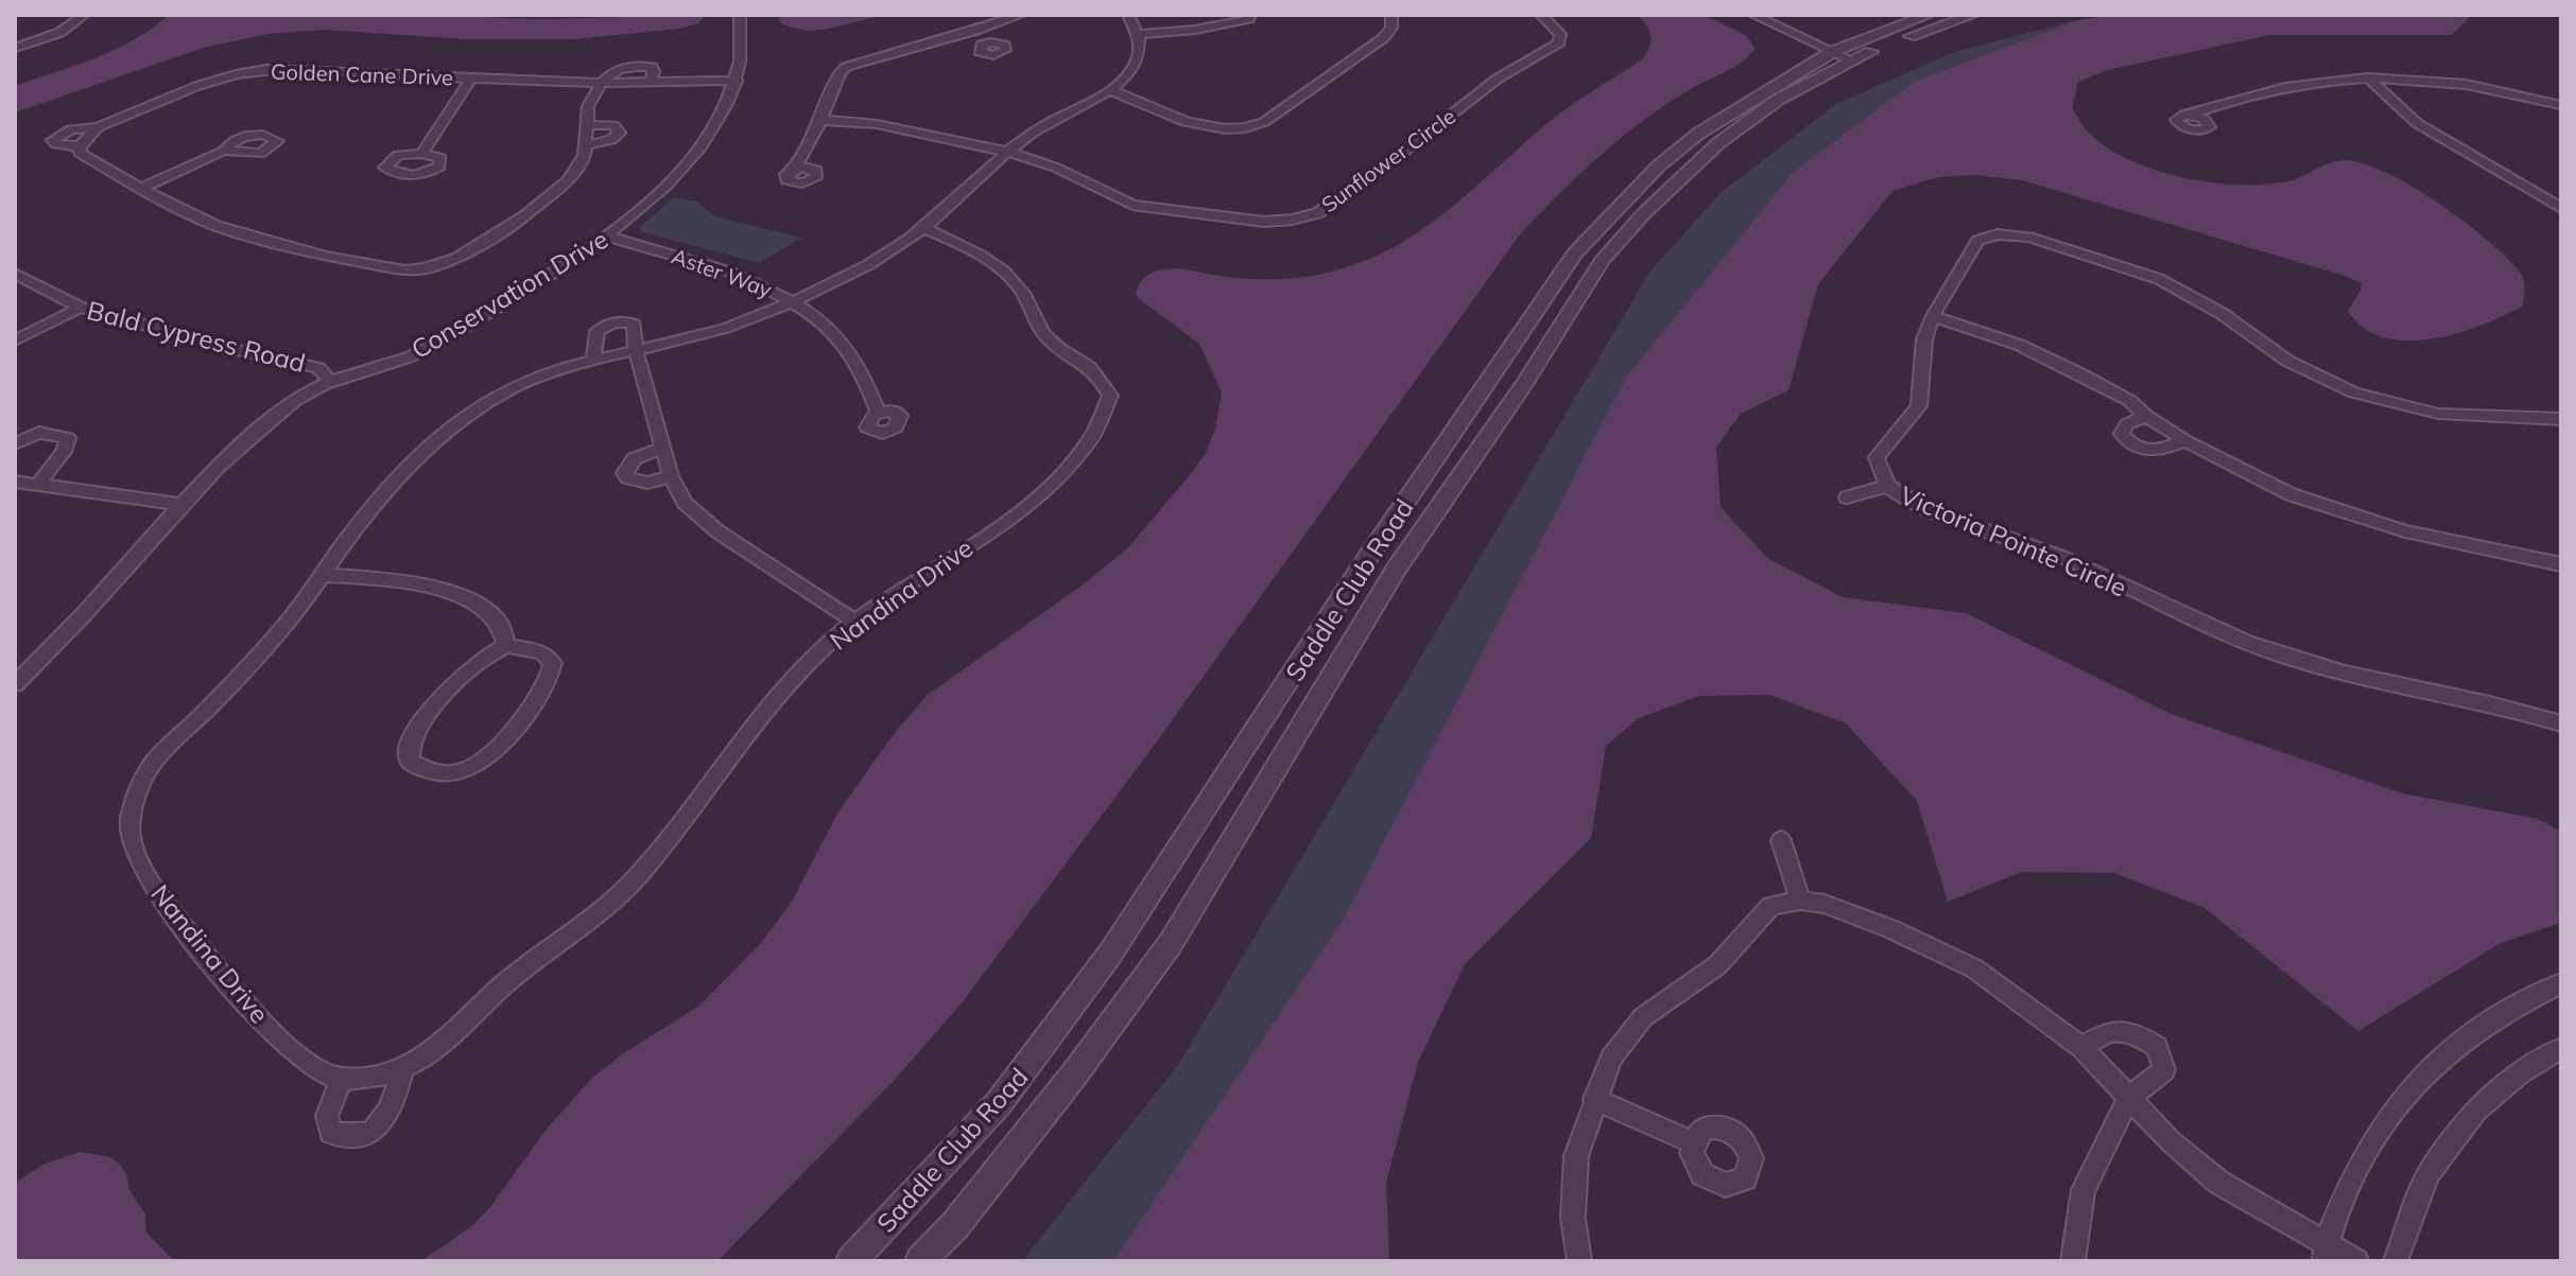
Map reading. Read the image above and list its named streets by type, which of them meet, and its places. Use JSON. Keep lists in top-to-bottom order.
{
  "streets": {
    "street": [
      "Golden Cane Drive",
      "Sunflower Circle",
      "Aster Way",
      "Conservation Drive",
      "Bald Cypress Road",
      "Victoria Pointe Circle",
      "Saddle Club Road",
      "Nandina Drive"
    ]
  },
  "crossings": [
    ["Golden Cane Drive", "Conservation Drive"],
    ["Sunflower Circle", "Nandina Drive"],
    ["Aster Way", "Conservation Drive"],
    ["Aster Way", "Nandina Drive"],
    ["Conservation Drive", "Bald Cypress Road"]
  ]
}
